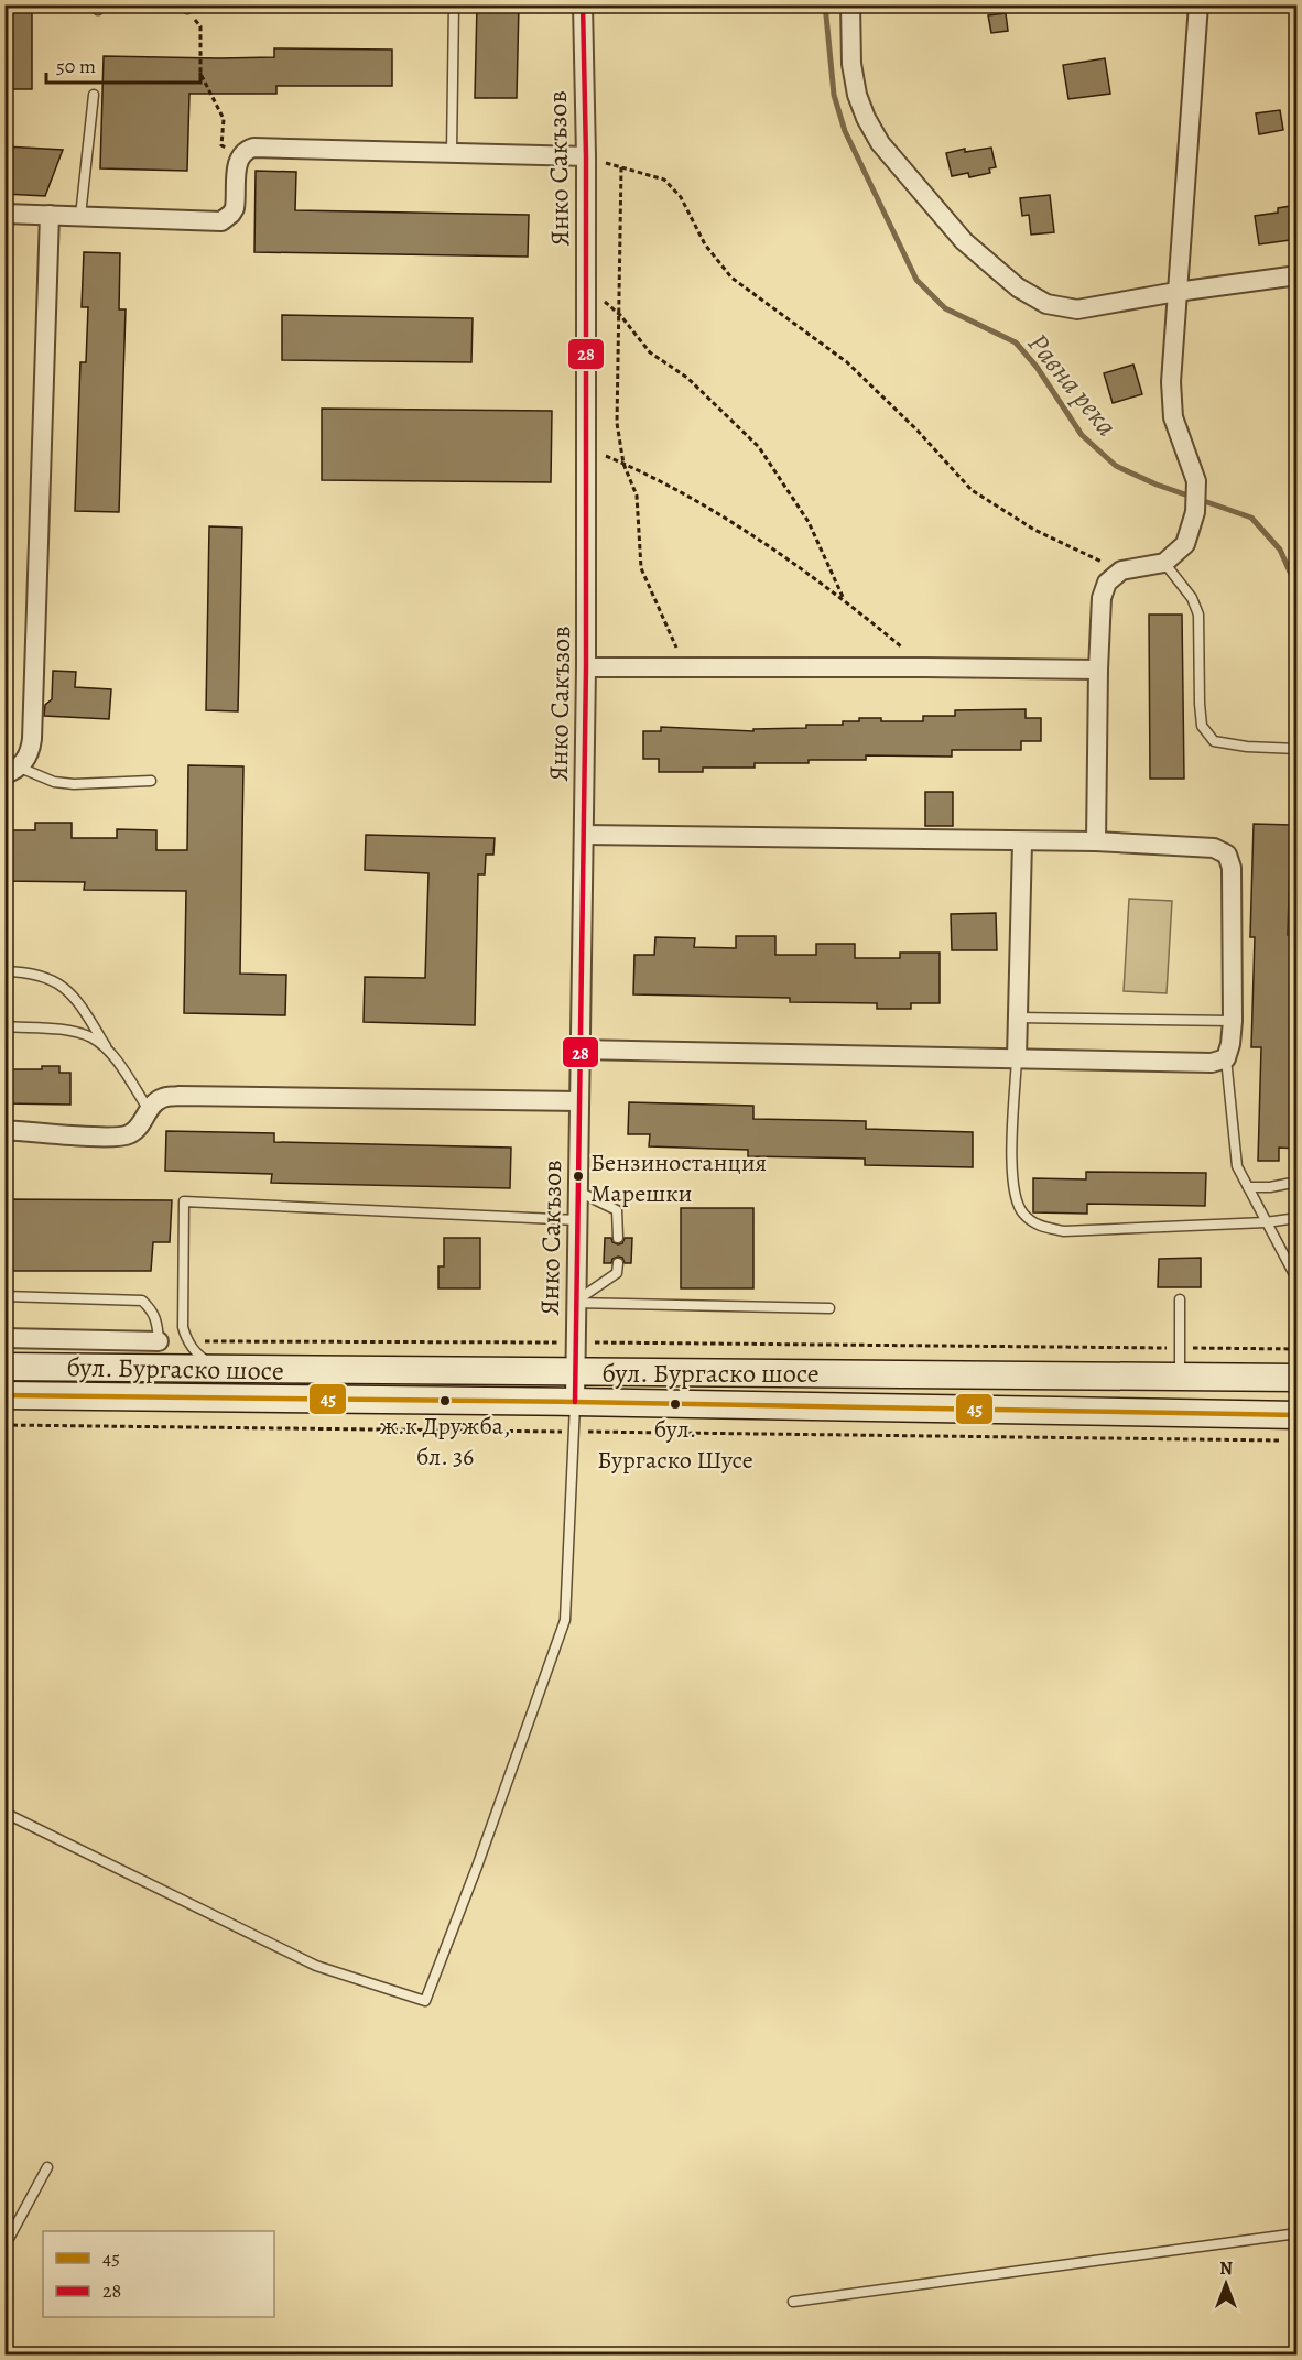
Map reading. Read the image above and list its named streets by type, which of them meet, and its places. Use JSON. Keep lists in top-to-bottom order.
{
  "streets": {
    "main road": ["бул. Бургаско шосе"],
    "street": ["Янко Сакъзов"]
  },
  "crossings": [
    ["Янко Сакъзов", "бул. Бургаско шосе"]
  ],
  "water": ["Равна река"],
  "places": ["Бензиностанция Марешки", "ж.к Дружба, бл. 36", "бул. Бургаско Шусе"],
  "lines": ["transit line 28", "transit line 45"],
  "legend": ["45", "28"],
  "scale_bar": "50 m",
  "north": "top"
}
